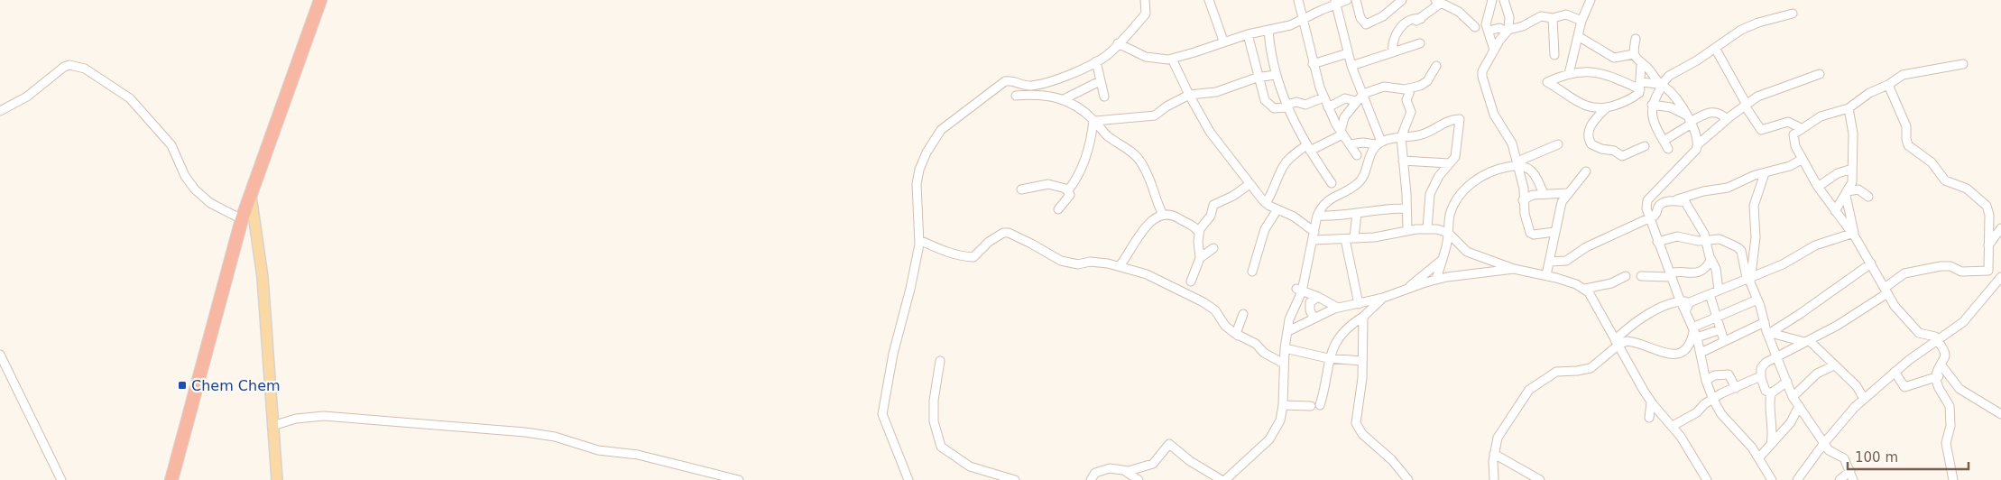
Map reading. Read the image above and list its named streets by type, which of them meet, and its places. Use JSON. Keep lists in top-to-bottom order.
{
  "places": {
    "transit": ["Chem Chem"]
  },
  "scale_bar": "100 m"
}
